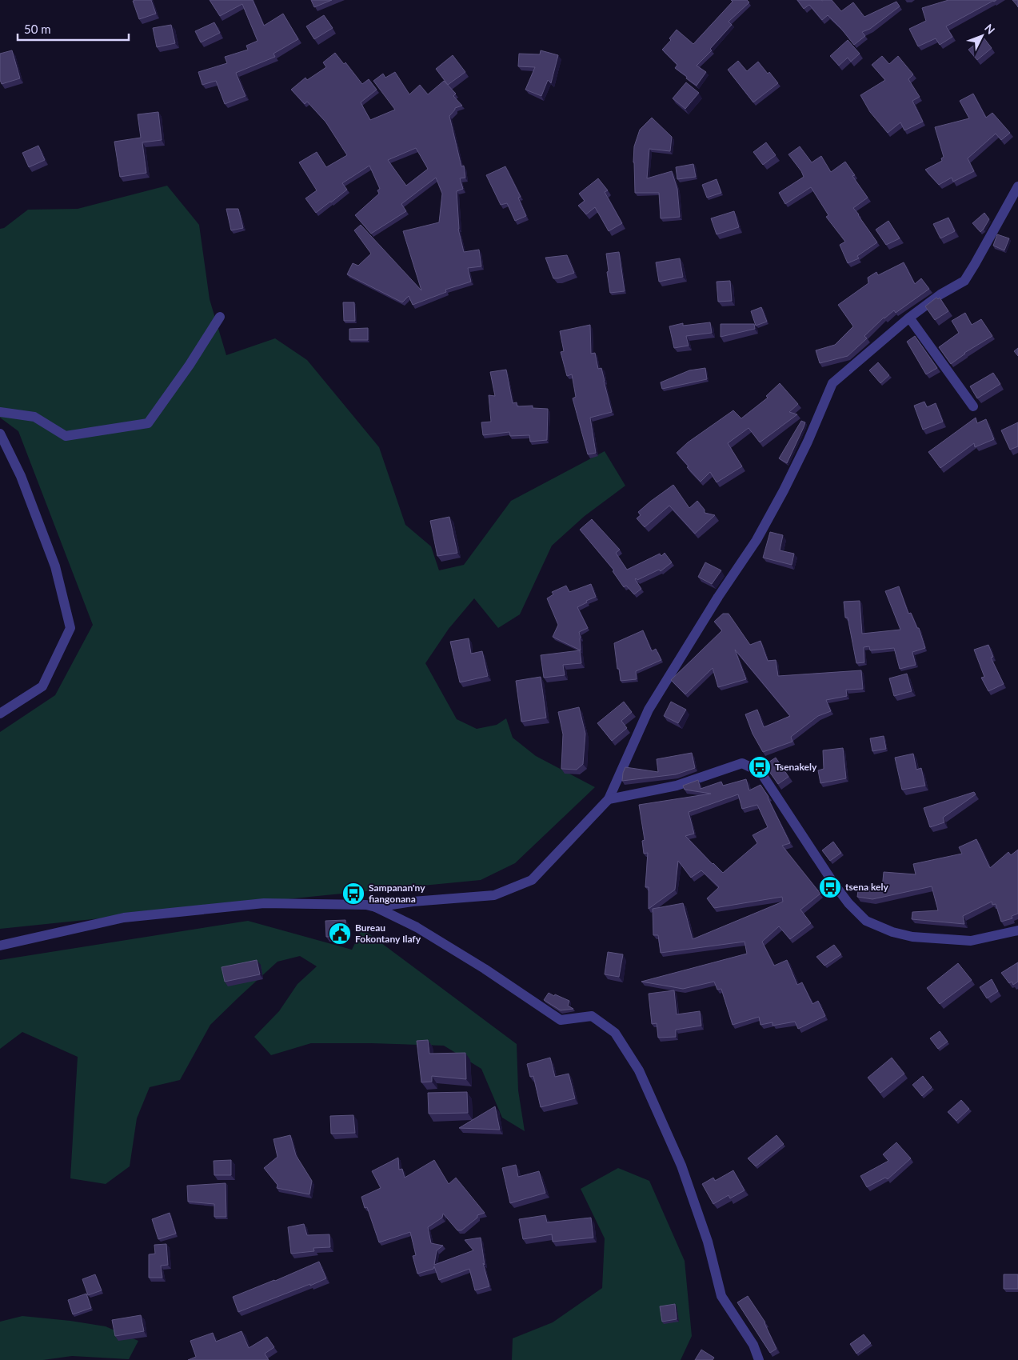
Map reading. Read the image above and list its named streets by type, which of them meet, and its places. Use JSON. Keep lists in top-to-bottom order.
{
  "places": {
    "bus stop": ["Tsenakely", "tsena kely", "Sampanan'ny fiangonana"],
    "public building": ["Bureau Fokontany Ilafy"]
  },
  "scale_bar": "50 m",
  "north": "top right"
}
